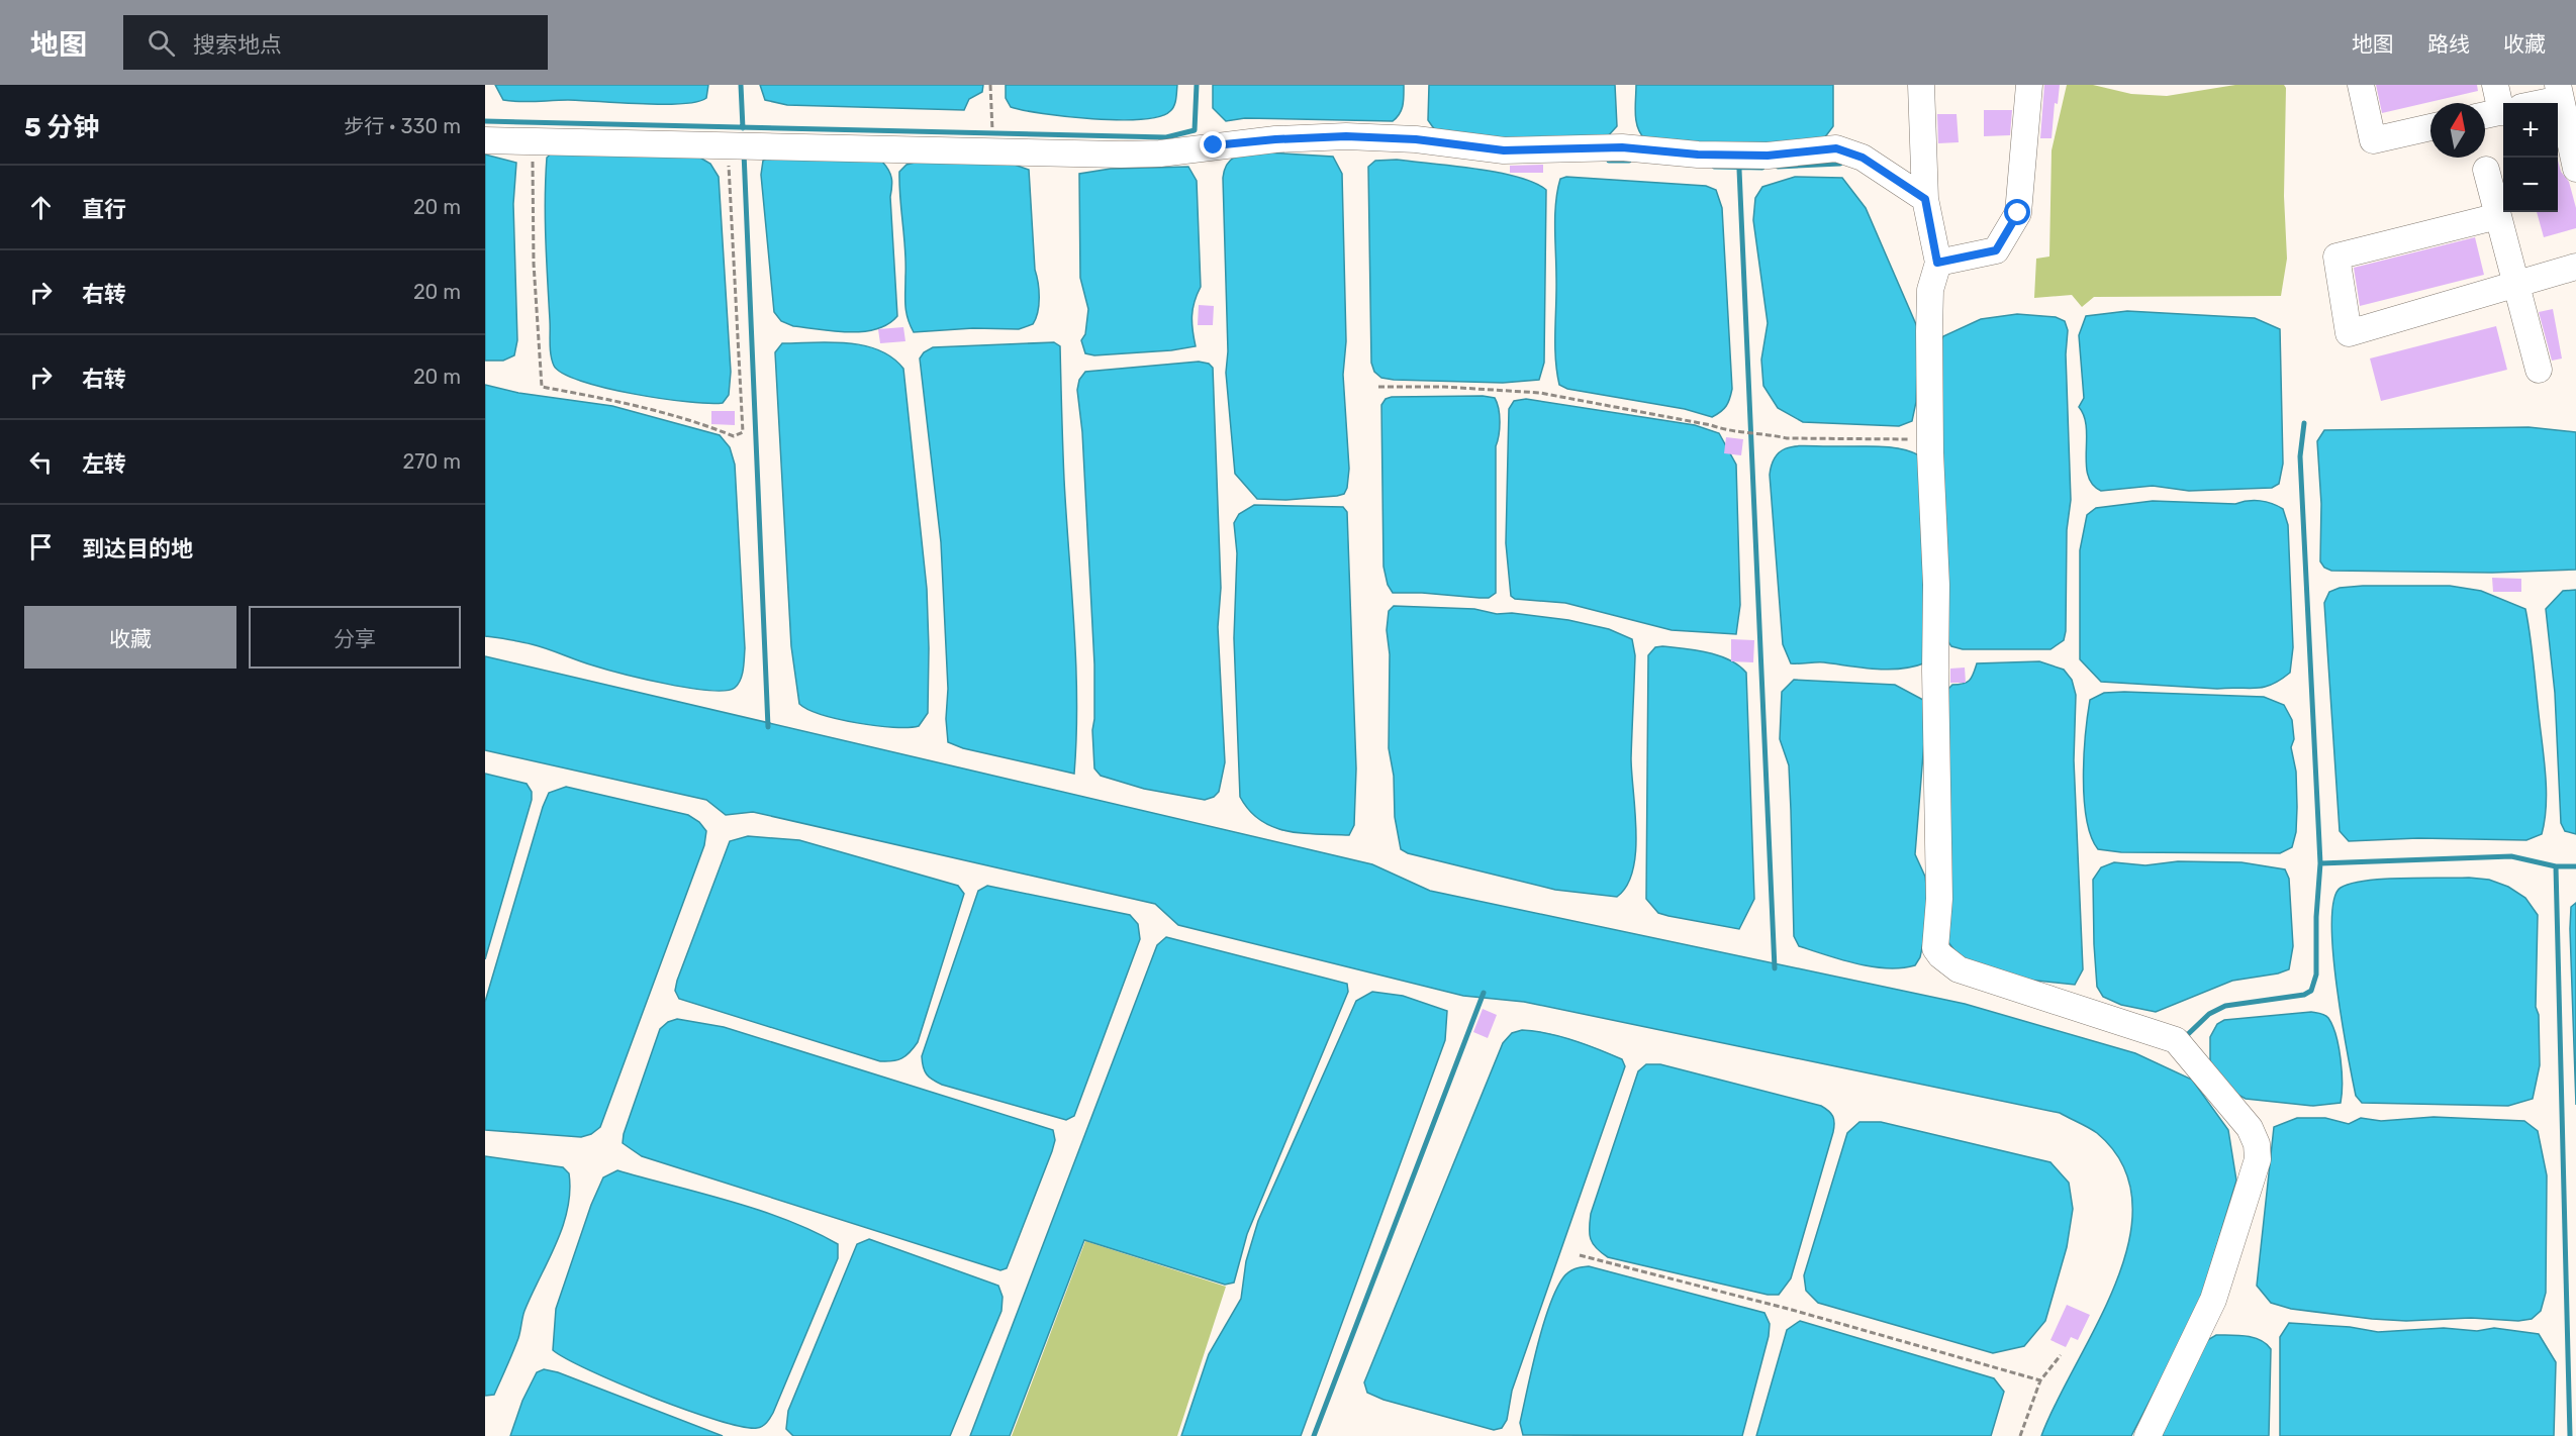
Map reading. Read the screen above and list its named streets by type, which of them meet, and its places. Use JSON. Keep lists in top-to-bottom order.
{
  "north": "top",
  "page": {
    "header": "地图",
    "search": "搜索地点",
    "nav": ["地图", "路线", "收藏"],
    "heading": ["5 分钟", "步行 · 330 m"],
    "map_buttons": ["+", "−"],
    "list": [
      ["直行", "20 m"],
      ["右转", "20 m"],
      ["右转", "20 m"],
      ["左转", "270 m"],
      "到达目的地"
    ],
    "buttons": ["收藏", "分享"]
  }
}
